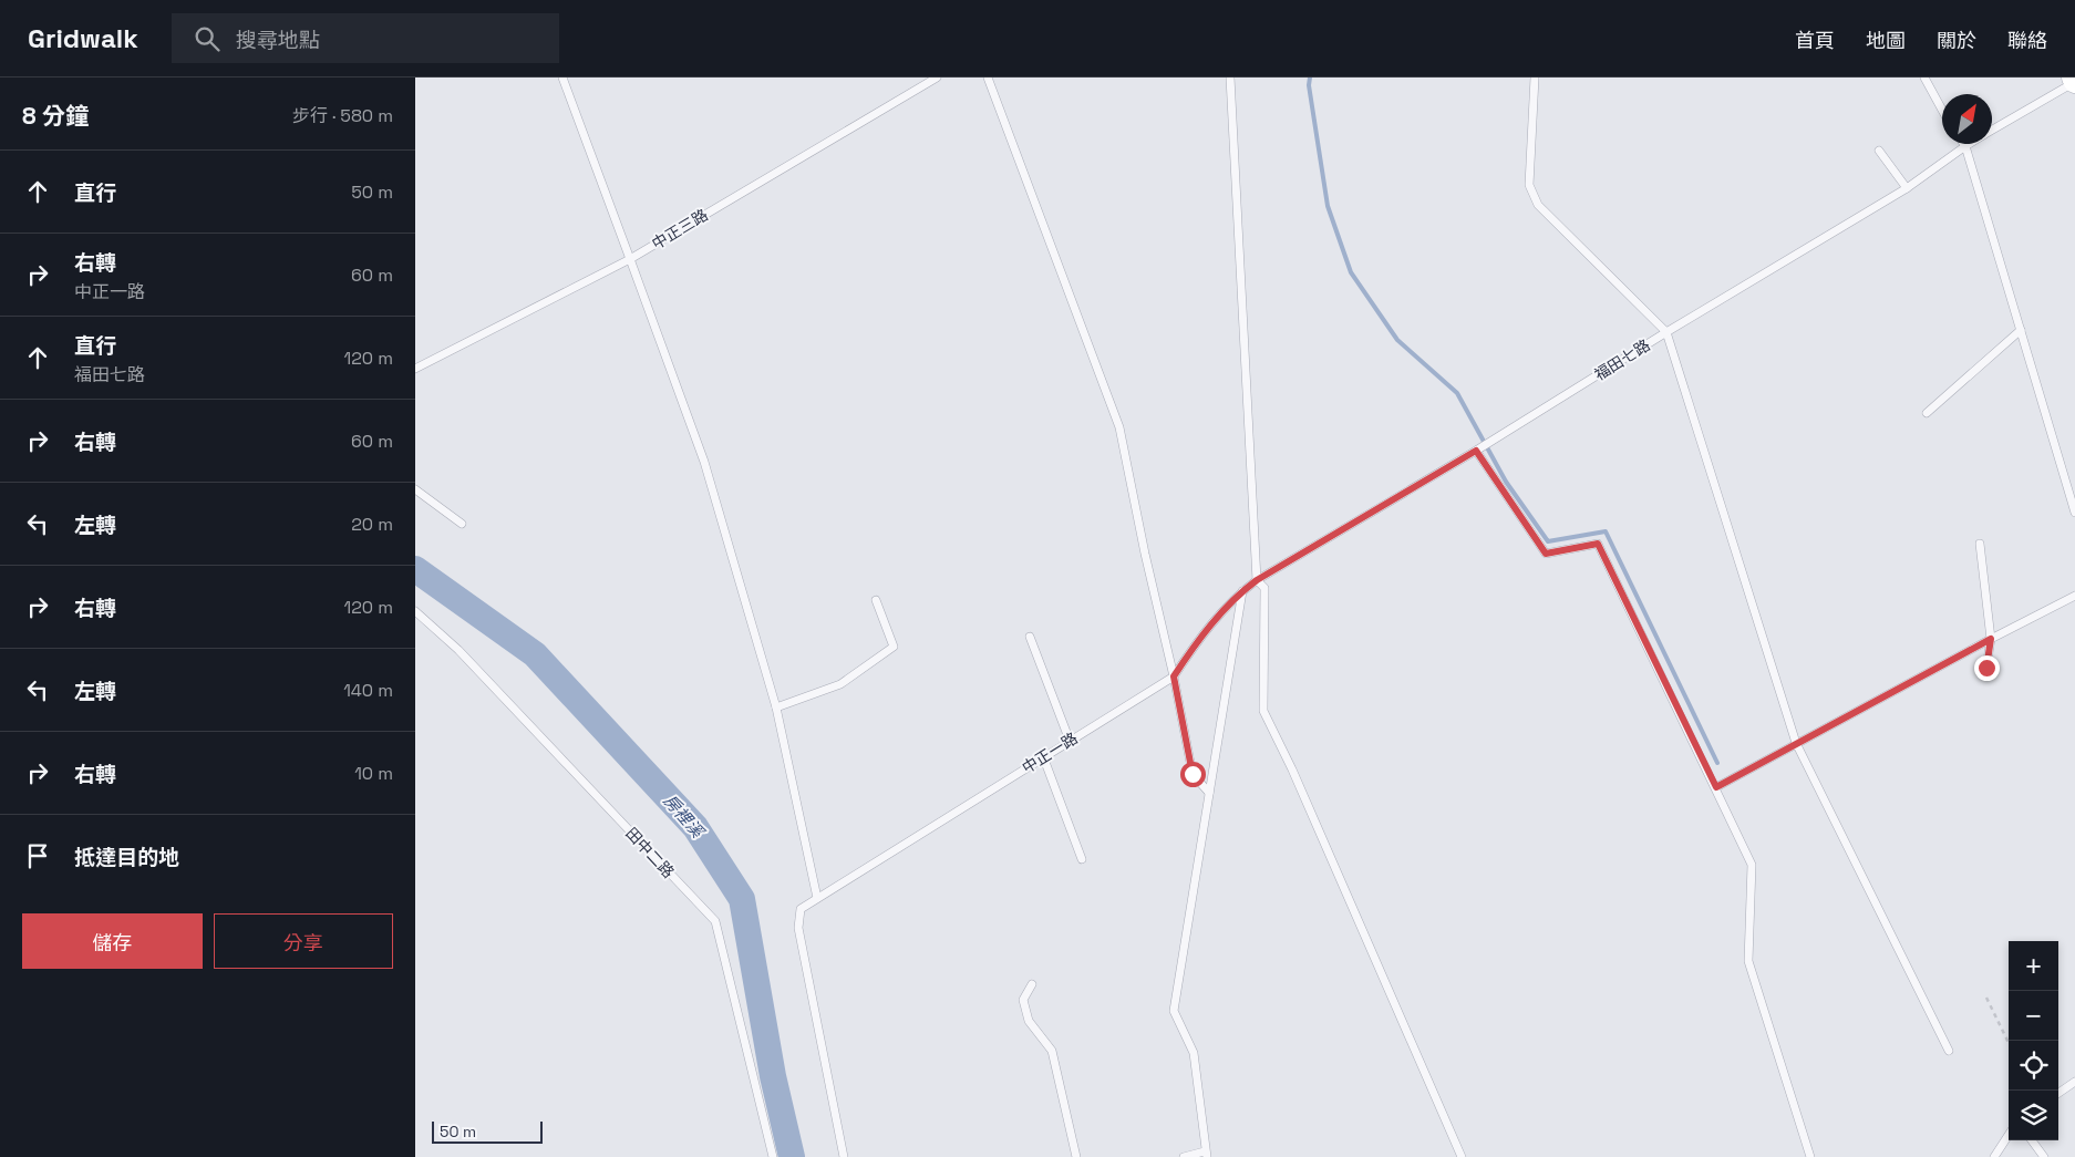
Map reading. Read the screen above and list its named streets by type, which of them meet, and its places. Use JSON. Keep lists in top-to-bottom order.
{
  "streets": {
    "lane": [
      "中正三路",
      "福田七路",
      "中正一路",
      "田中二路"
    ]
  },
  "crossings": [
    ["福田七路", "中正一路"]
  ],
  "water": ["房裡溪"],
  "scale_bar": "50 m",
  "north": "top right",
  "page": {
    "header": "Gridwalk",
    "search": "搜尋地點",
    "nav": [
      "首頁",
      "地圖",
      "關於",
      "聯絡"
    ],
    "heading": ["8 分鐘", "步行 · 580 m"],
    "list": [
      ["直行", "50 m"],
      ["右轉", "中正一路", "60 m"],
      ["直行", "福田七路", "120 m"],
      ["右轉", "60 m"],
      ["左轉", "20 m"],
      ["右轉", "120 m"],
      ["左轉", "140 m"],
      ["右轉", "10 m"],
      "抵達目的地"
    ],
    "buttons": ["儲存", "分享"],
    "map_buttons": ["+", "−"],
    "scale": "50 m"
  }
}
